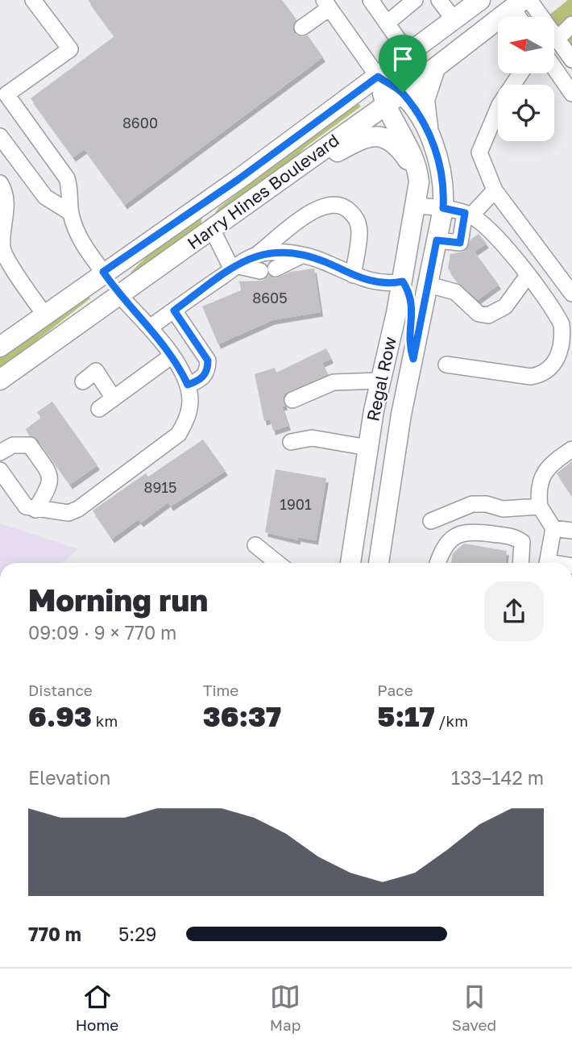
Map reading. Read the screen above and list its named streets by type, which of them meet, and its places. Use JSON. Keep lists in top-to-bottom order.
{
  "streets": {
    "main road": ["Harry Hines Boulevard", "Regal Row"]
  },
  "crossings": [
    ["Harry Hines Boulevard", "Regal Row"]
  ],
  "house_numbers": [
    "8600",
    "8605",
    "8915",
    "1901"
  ],
  "north": "left",
  "page": {
    "heading": ["Morning run", "09:09 · 9 × 770 m"],
    "stats": [
      ["Distance", "6.93 km"],
      ["Time", "36:37"],
      ["Pace", "5:17 /km"]
    ],
    "chart": ["Elevation", "133–142 m"],
    "list": [
      {
        "name": "770 m",
        "note": "5:29"
      }
    ],
    "tabs": ["Home", "Map", "Saved"]
  }
}
